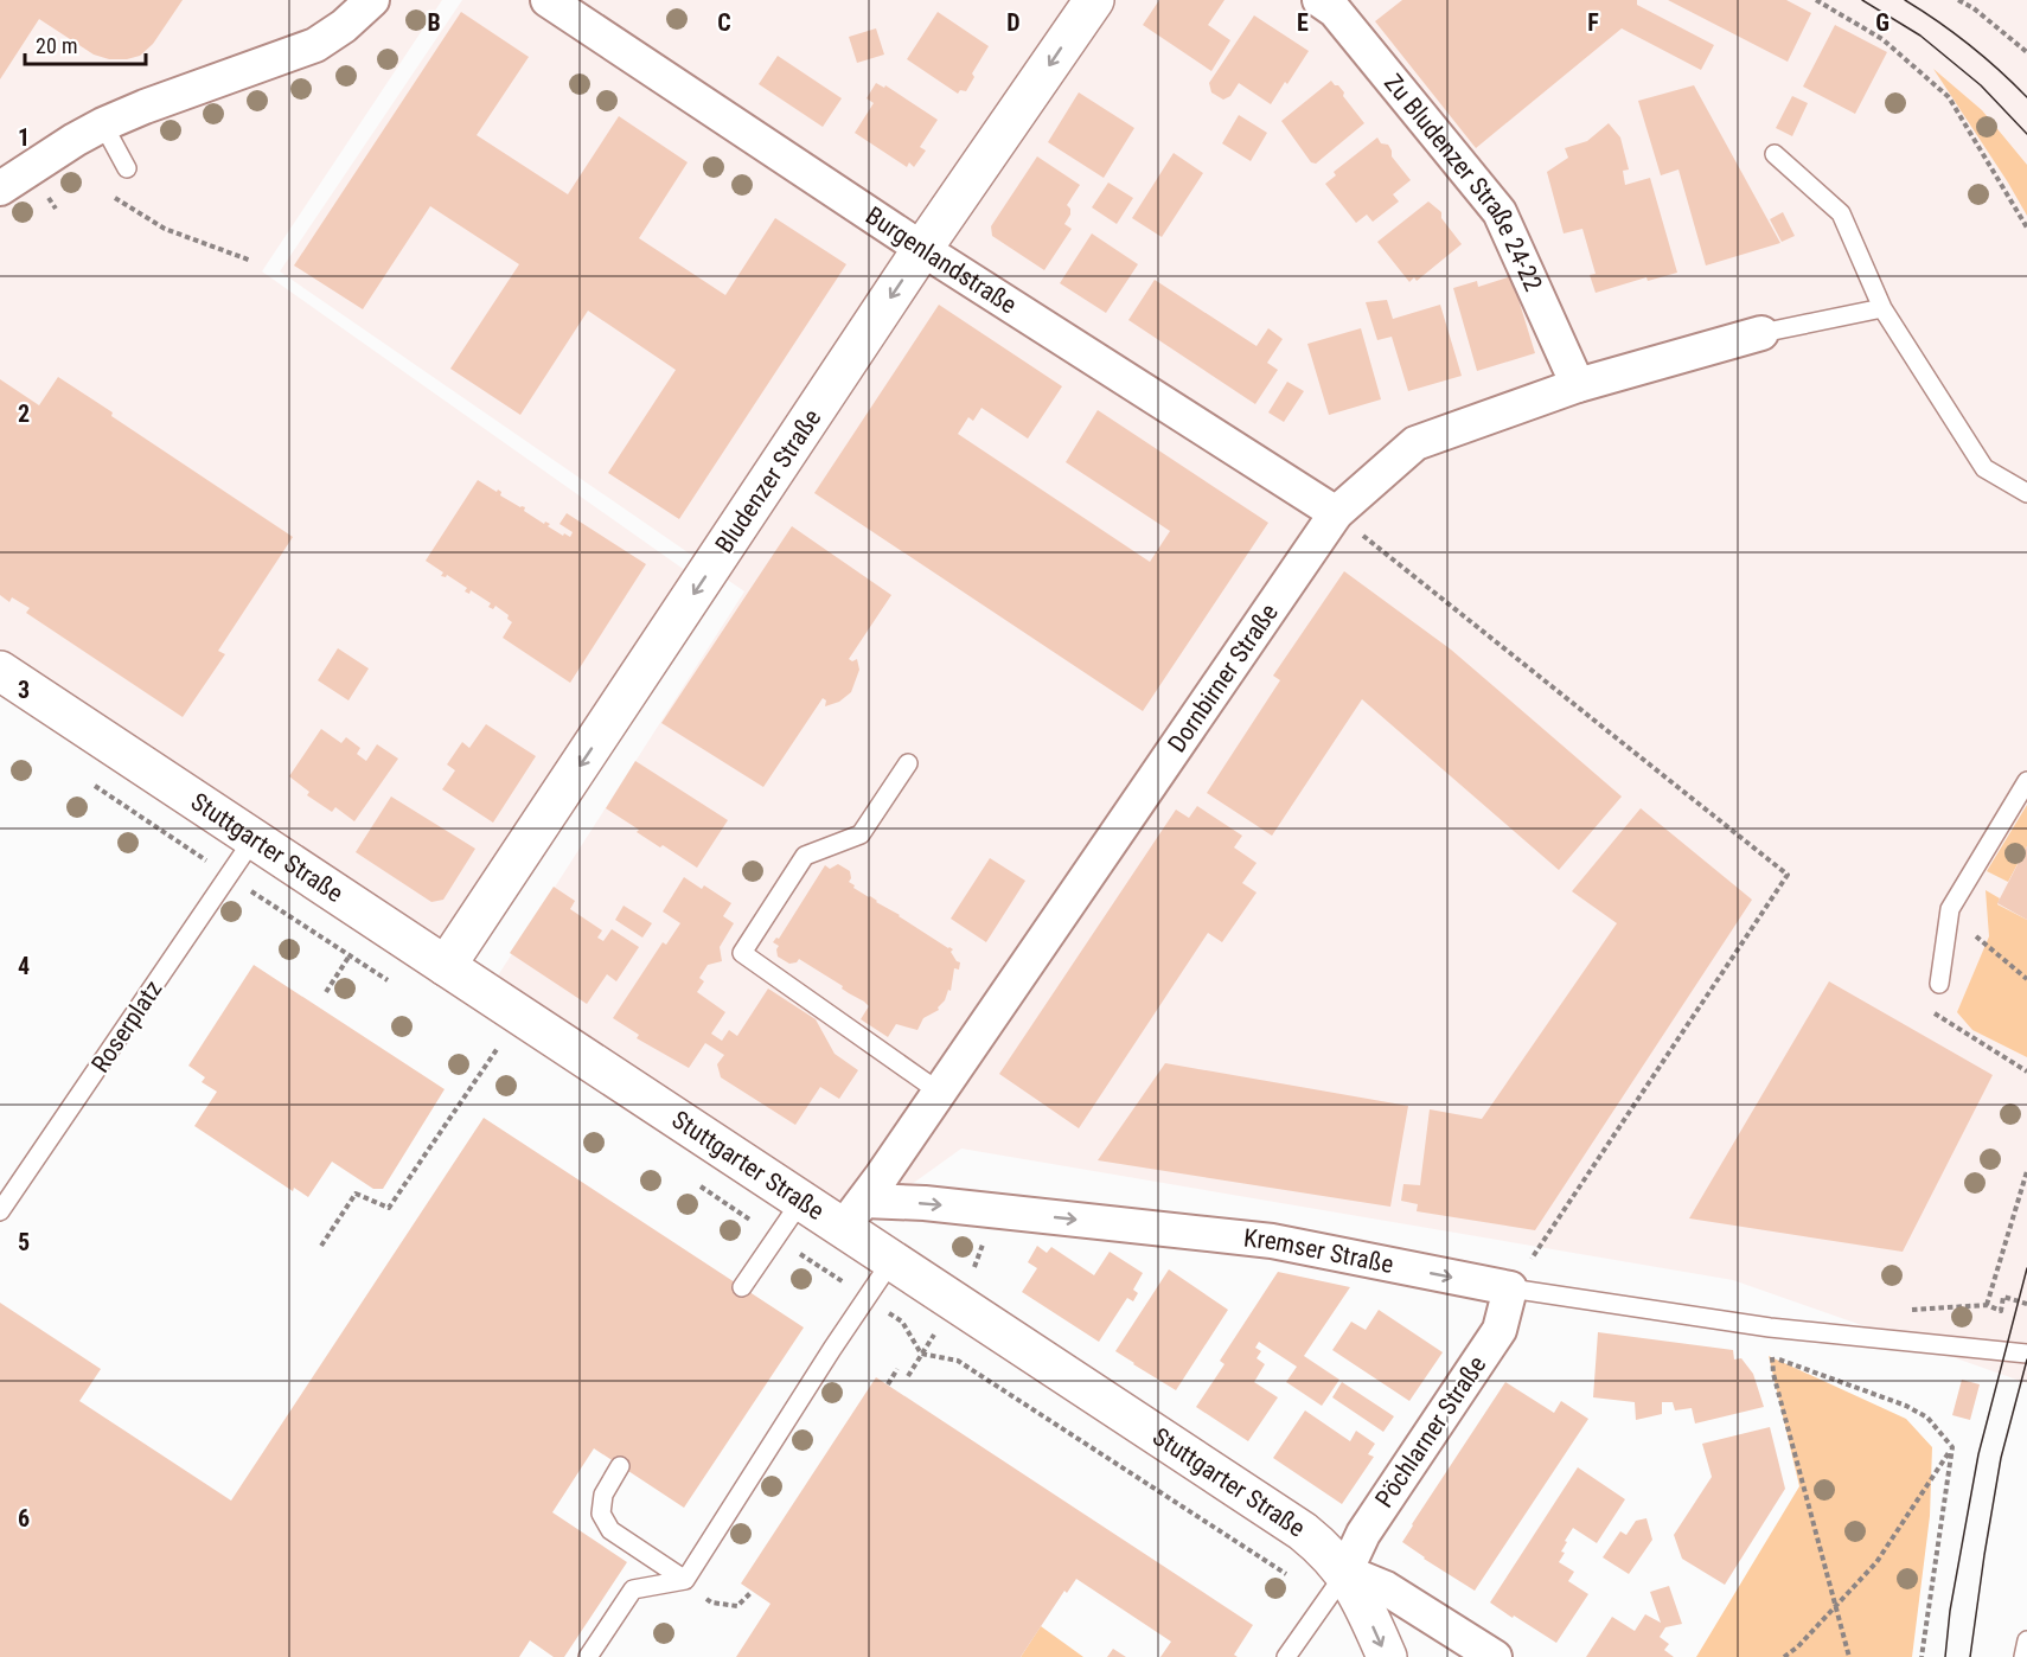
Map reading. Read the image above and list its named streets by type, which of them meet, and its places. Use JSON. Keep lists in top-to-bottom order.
{
  "streets": {
    "main road": ["Bludenzer Straße", "Stuttgarter Straße"],
    "street": [
      "Zu Bludenzer Straße 24-22",
      "Burgenlandstraße",
      "Dornbirner Straße",
      "Kremser Straße",
      "Pöchlarner Straße"
    ],
    "lane": ["Roserplatz"]
  },
  "crossings": [
    ["Zu Bludenzer Straße 24-22", "Dornbirner Straße"],
    ["Burgenlandstraße", "Bludenzer Straße"],
    ["Burgenlandstraße", "Dornbirner Straße"],
    ["Bludenzer Straße", "Stuttgarter Straße"],
    ["Dornbirner Straße", "Stuttgarter Straße"],
    ["Dornbirner Straße", "Kremser Straße"],
    ["Stuttgarter Straße", "Roserplatz"],
    ["Stuttgarter Straße", "Kremser Straße"],
    ["Stuttgarter Straße", "Pöchlarner Straße"],
    ["Kremser Straße", "Pöchlarner Straße"]
  ],
  "one_way": ["Bludenzer Straße", "Kremser Straße"],
  "scale_bar": "20 m",
  "grid": {
    "columns": [
      "B",
      "C",
      "D",
      "E",
      "F",
      "G"
    ],
    "rows": [
      "1",
      "2",
      "3",
      "4",
      "5",
      "6"
    ]
  }
}
